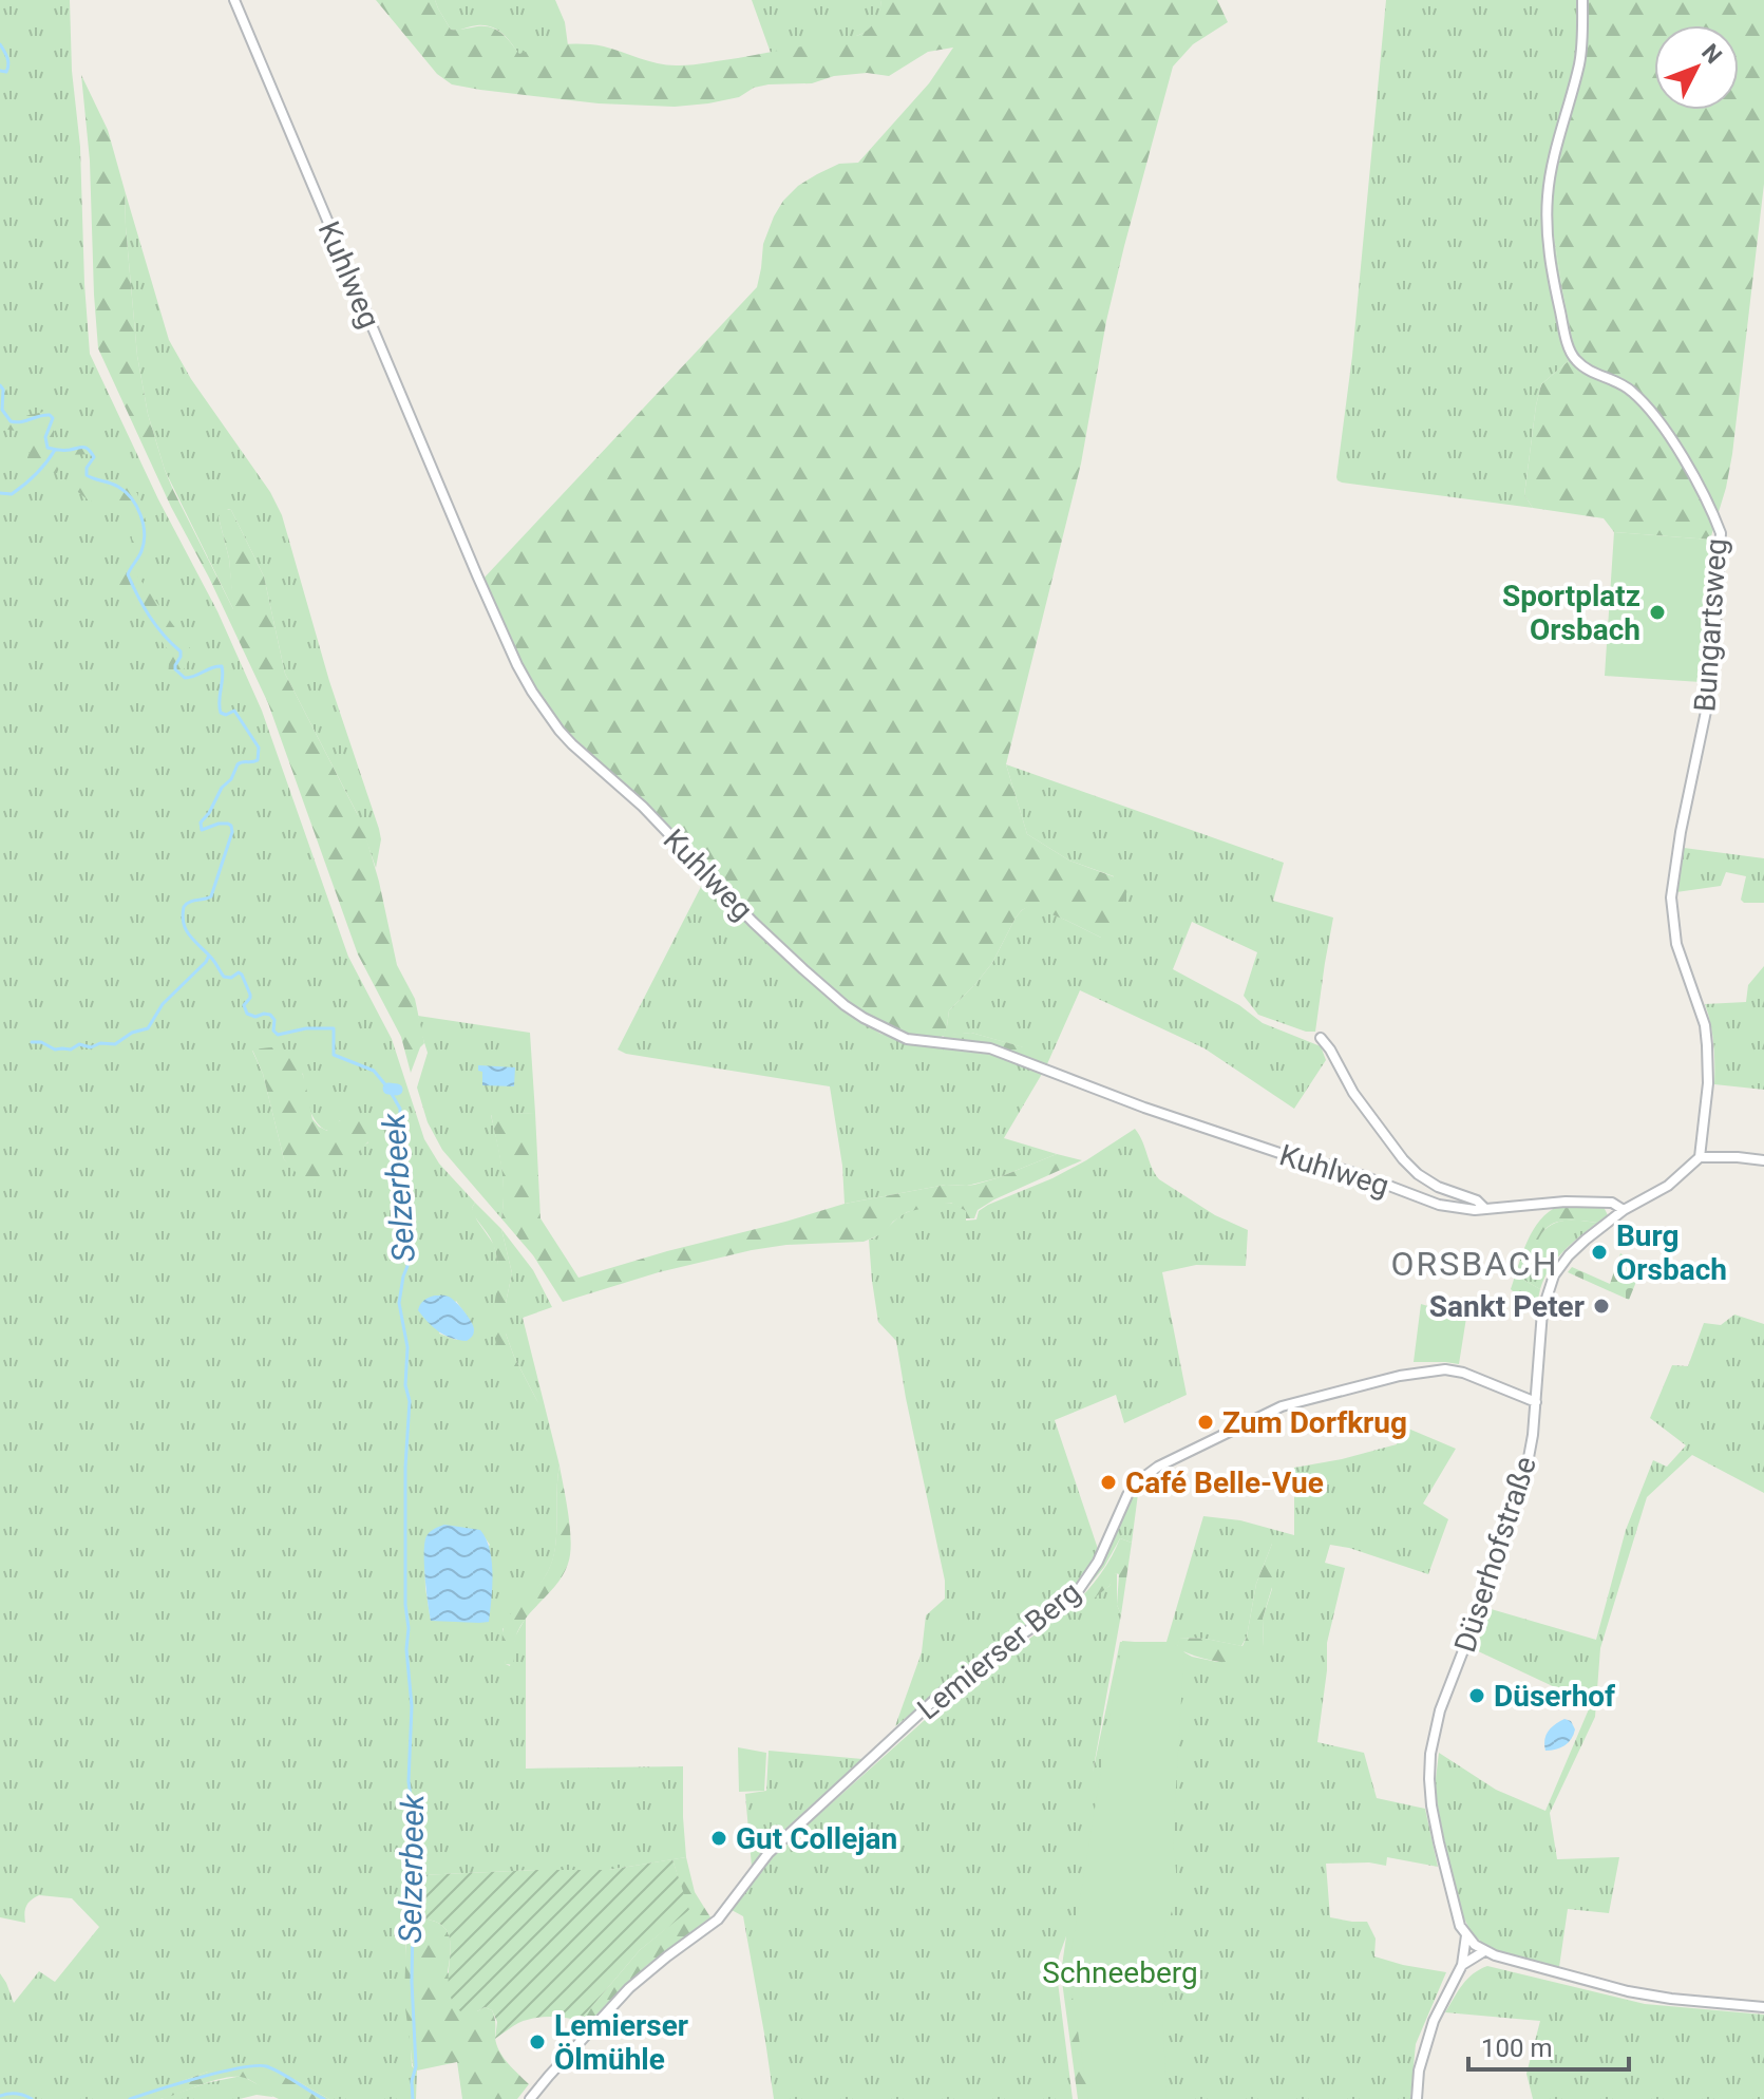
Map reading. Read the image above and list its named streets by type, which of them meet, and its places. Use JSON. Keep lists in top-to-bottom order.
{
  "streets": {
    "street": [
      "Kuhlweg",
      "Bungartsweg",
      "Düserhofstraße",
      "Lemierser Berg"
    ]
  },
  "crossings": [
    ["Kuhlweg", "Düserhofstraße"],
    ["Bungartsweg", "Düserhofstraße"],
    ["Düserhofstraße", "Lemierser Berg"]
  ],
  "districts": ["ORSBACH"],
  "water": ["Selzerbeek"],
  "parks": ["Schneeberg"],
  "places": [
    "Sportplatz Orsbach",
    "Burg Orsbach",
    "Sankt Peter",
    "Zum Dorfkrug",
    "Café Belle-Vue",
    "Düserhof",
    "Gut Collejan",
    "Lemierser Ölmühle"
  ],
  "scale_bar": "100 m",
  "north": "top right"
}
